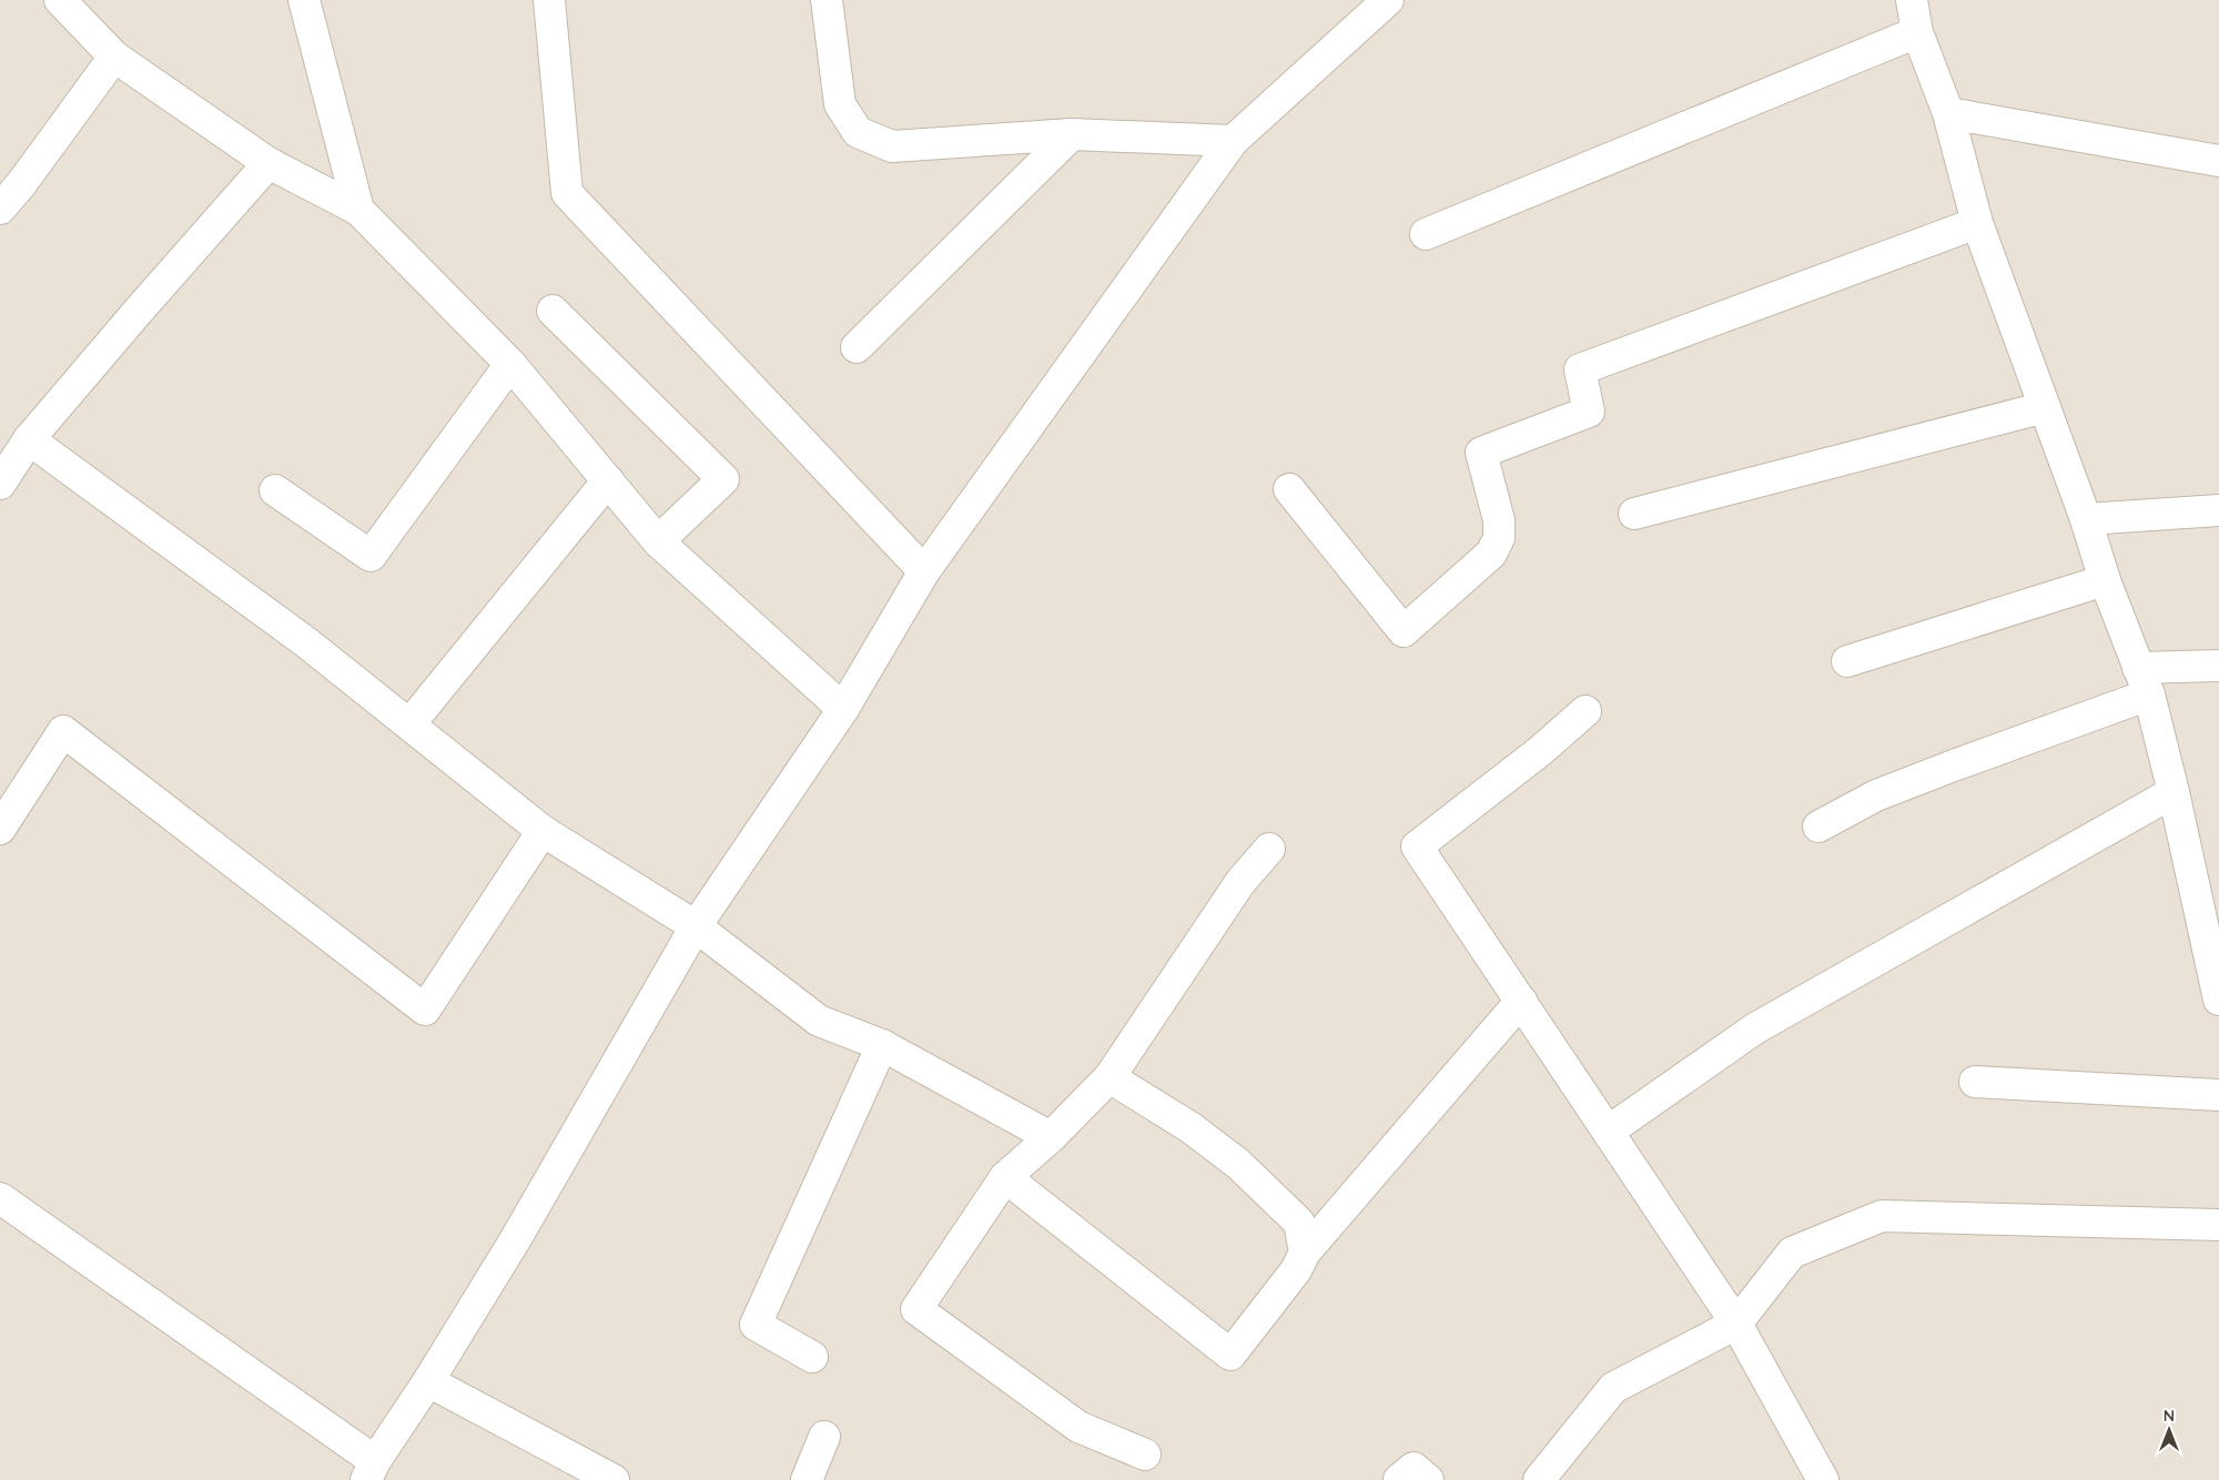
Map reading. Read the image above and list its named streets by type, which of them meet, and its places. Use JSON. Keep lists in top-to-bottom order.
{
  "north": "top"
}
